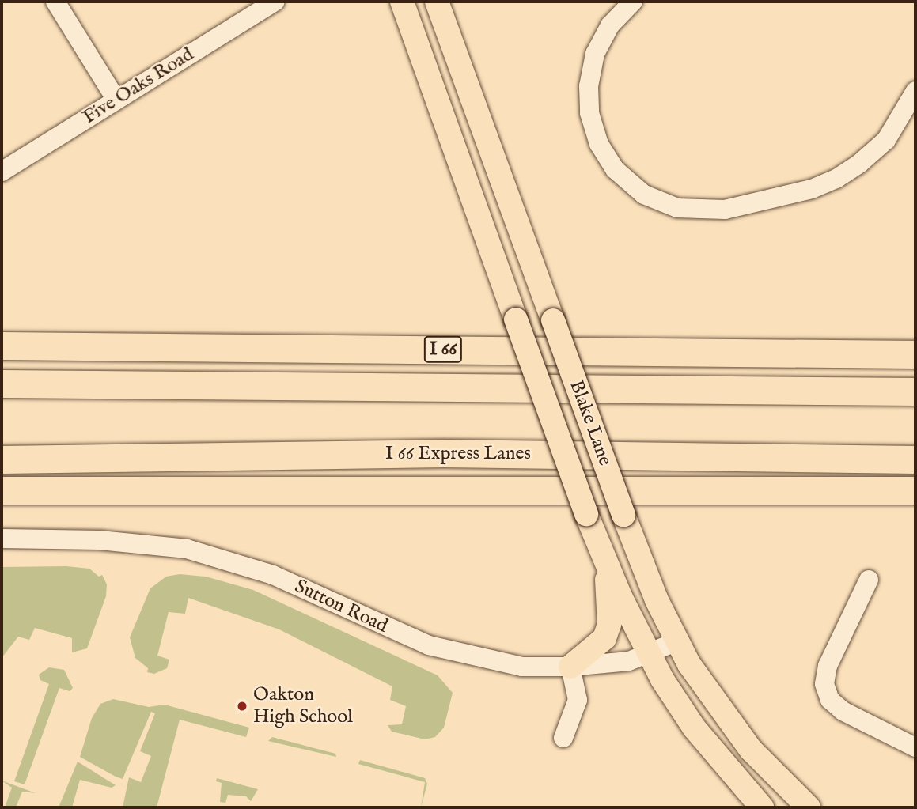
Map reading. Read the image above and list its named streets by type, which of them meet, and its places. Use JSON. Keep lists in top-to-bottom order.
{
  "streets": {
    "highway": ["I 66", "I 66 Express Lanes"],
    "main road": ["Blake Lane"],
    "street": ["Five Oaks Road", "Sutton Road"]
  },
  "crossings": [
    ["Blake Lane", "Sutton Road"]
  ],
  "places": ["Oakton High School"]
}
